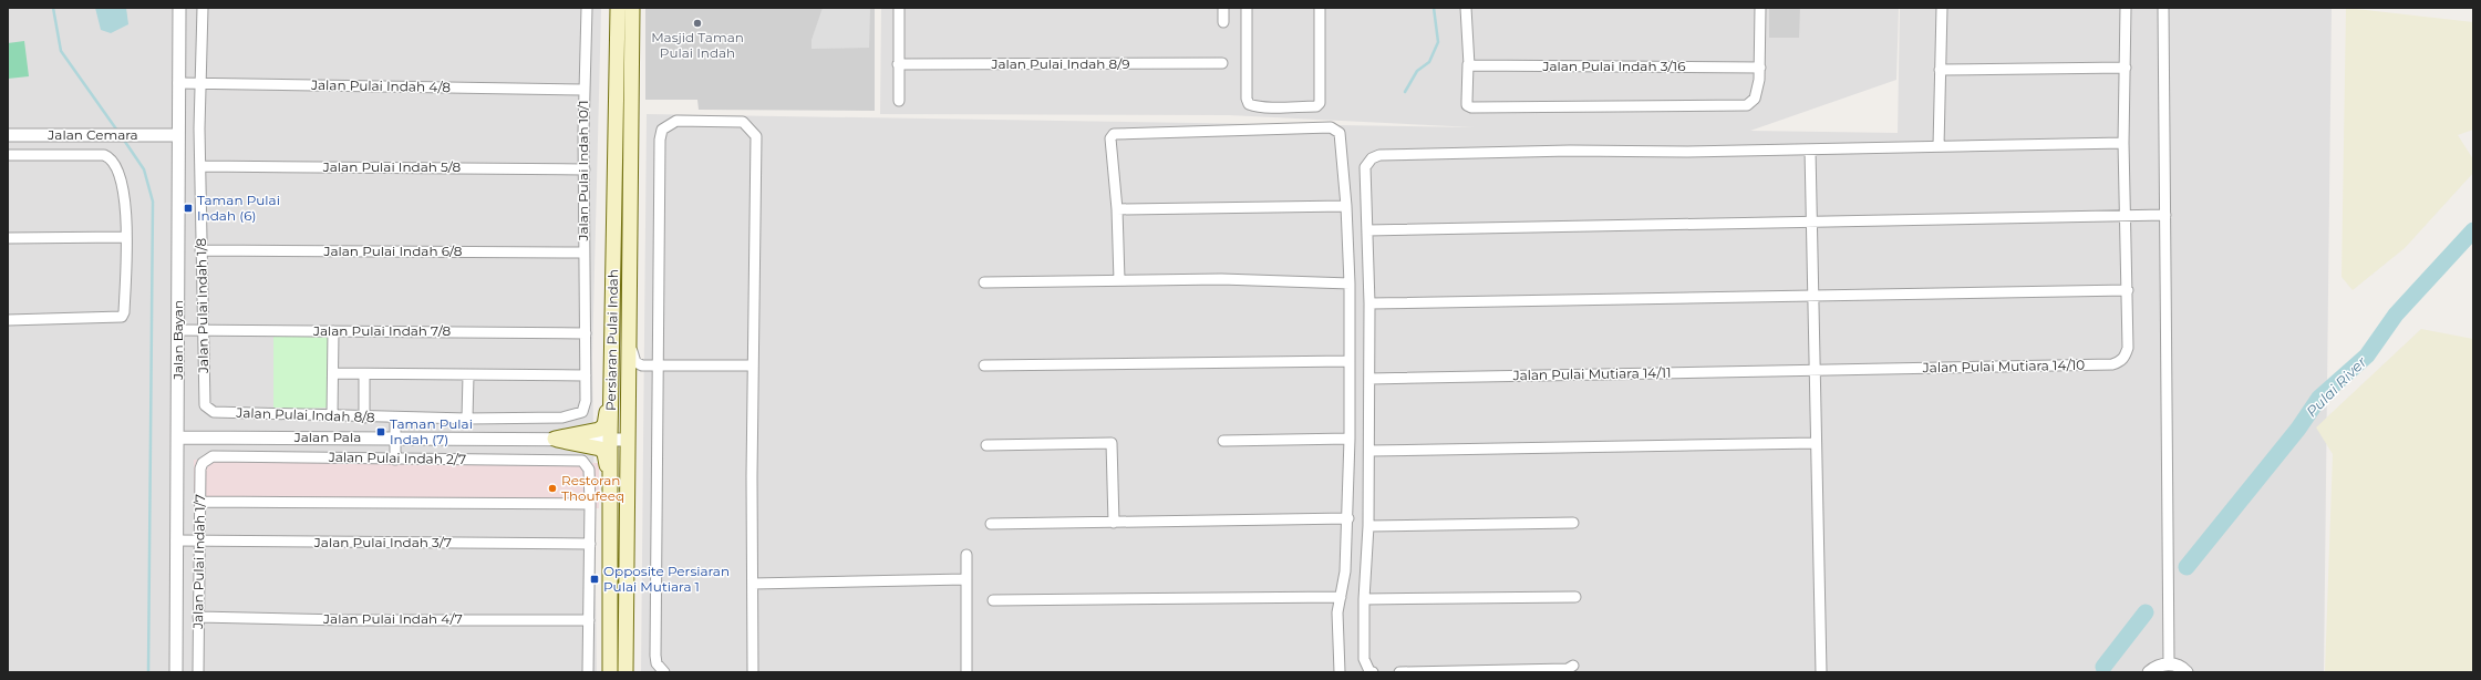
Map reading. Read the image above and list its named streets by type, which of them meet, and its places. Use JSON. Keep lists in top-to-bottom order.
{
  "streets": {
    "main road": ["Persiaran Pulai Indah"],
    "street": [
      "Jalan Pulai Indah 8/9",
      "Jalan Pulai Indah 3/16",
      "Jalan Pulai Indah 4/8",
      "Jalan Cemara",
      "Jalan Pulai Indah 5/8",
      "Jalan Pulai Indah 10/1",
      "Jalan Pulai Indah 6/8",
      "Jalan Pulai Indah 1/8",
      "Jalan Pulai Indah 7/8",
      "Jalan Bayan",
      "Jalan Pulai Mutiara 14/10",
      "Jalan Pulai Mutiara 14/11",
      "Jalan Pulai Indah 8/8",
      "Jalan Pala",
      "Jalan Pulai Indah 2/7",
      "Jalan Pulai Indah 3/7",
      "Jalan Pulai Indah 1/7",
      "Jalan Pulai Indah 4/7"
    ]
  },
  "crossings": [
    ["Jalan Pulai Indah 4/8", "Jalan Pulai Indah 10/1"],
    ["Jalan Pulai Indah 4/8", "Jalan Pulai Indah 1/8"],
    ["Jalan Pulai Indah 4/8", "Jalan Bayan"],
    ["Jalan Cemara", "Jalan Bayan"],
    ["Jalan Pulai Indah 5/8", "Jalan Pulai Indah 10/1"],
    ["Jalan Pulai Indah 5/8", "Jalan Pulai Indah 1/8"],
    ["Jalan Pulai Indah 10/1", "Jalan Pulai Indah 6/8"],
    ["Jalan Pulai Indah 10/1", "Jalan Pulai Indah 7/8"],
    ["Jalan Pulai Indah 10/1", "Jalan Pulai Indah 8/8"],
    ["Jalan Pulai Indah 6/8", "Jalan Pulai Indah 1/8"],
    ["Jalan Pulai Indah 1/8", "Jalan Pulai Indah 7/8"],
    ["Jalan Pulai Indah 1/8", "Jalan Pulai Indah 8/8"],
    ["Jalan Pulai Indah 7/8", "Jalan Bayan"],
    ["Jalan Bayan", "Jalan Pala"],
    ["Jalan Bayan", "Jalan Pulai Indah 3/7"],
    ["Persiaran Pulai Indah", "Jalan Pala"],
    ["Jalan Pulai Mutiara 14/10", "Jalan Pulai Mutiara 14/11"],
    ["Jalan Pulai Indah 2/7", "Jalan Pulai Indah 1/7"],
    ["Jalan Pulai Indah 3/7", "Jalan Pulai Indah 1/7"],
    ["Jalan Pulai Indah 1/7", "Jalan Pulai Indah 4/7"]
  ],
  "water": ["Pulai River"],
  "places": {
    "other": ["Masjid Taman Pulai Indah", "Restoran Thoufeeq"],
    "transit": ["Taman Pulai Indah (6)", "Taman Pulai Indah (7)", "Opposite Persiaran Pulai Mutiara 1"]
  }
}
